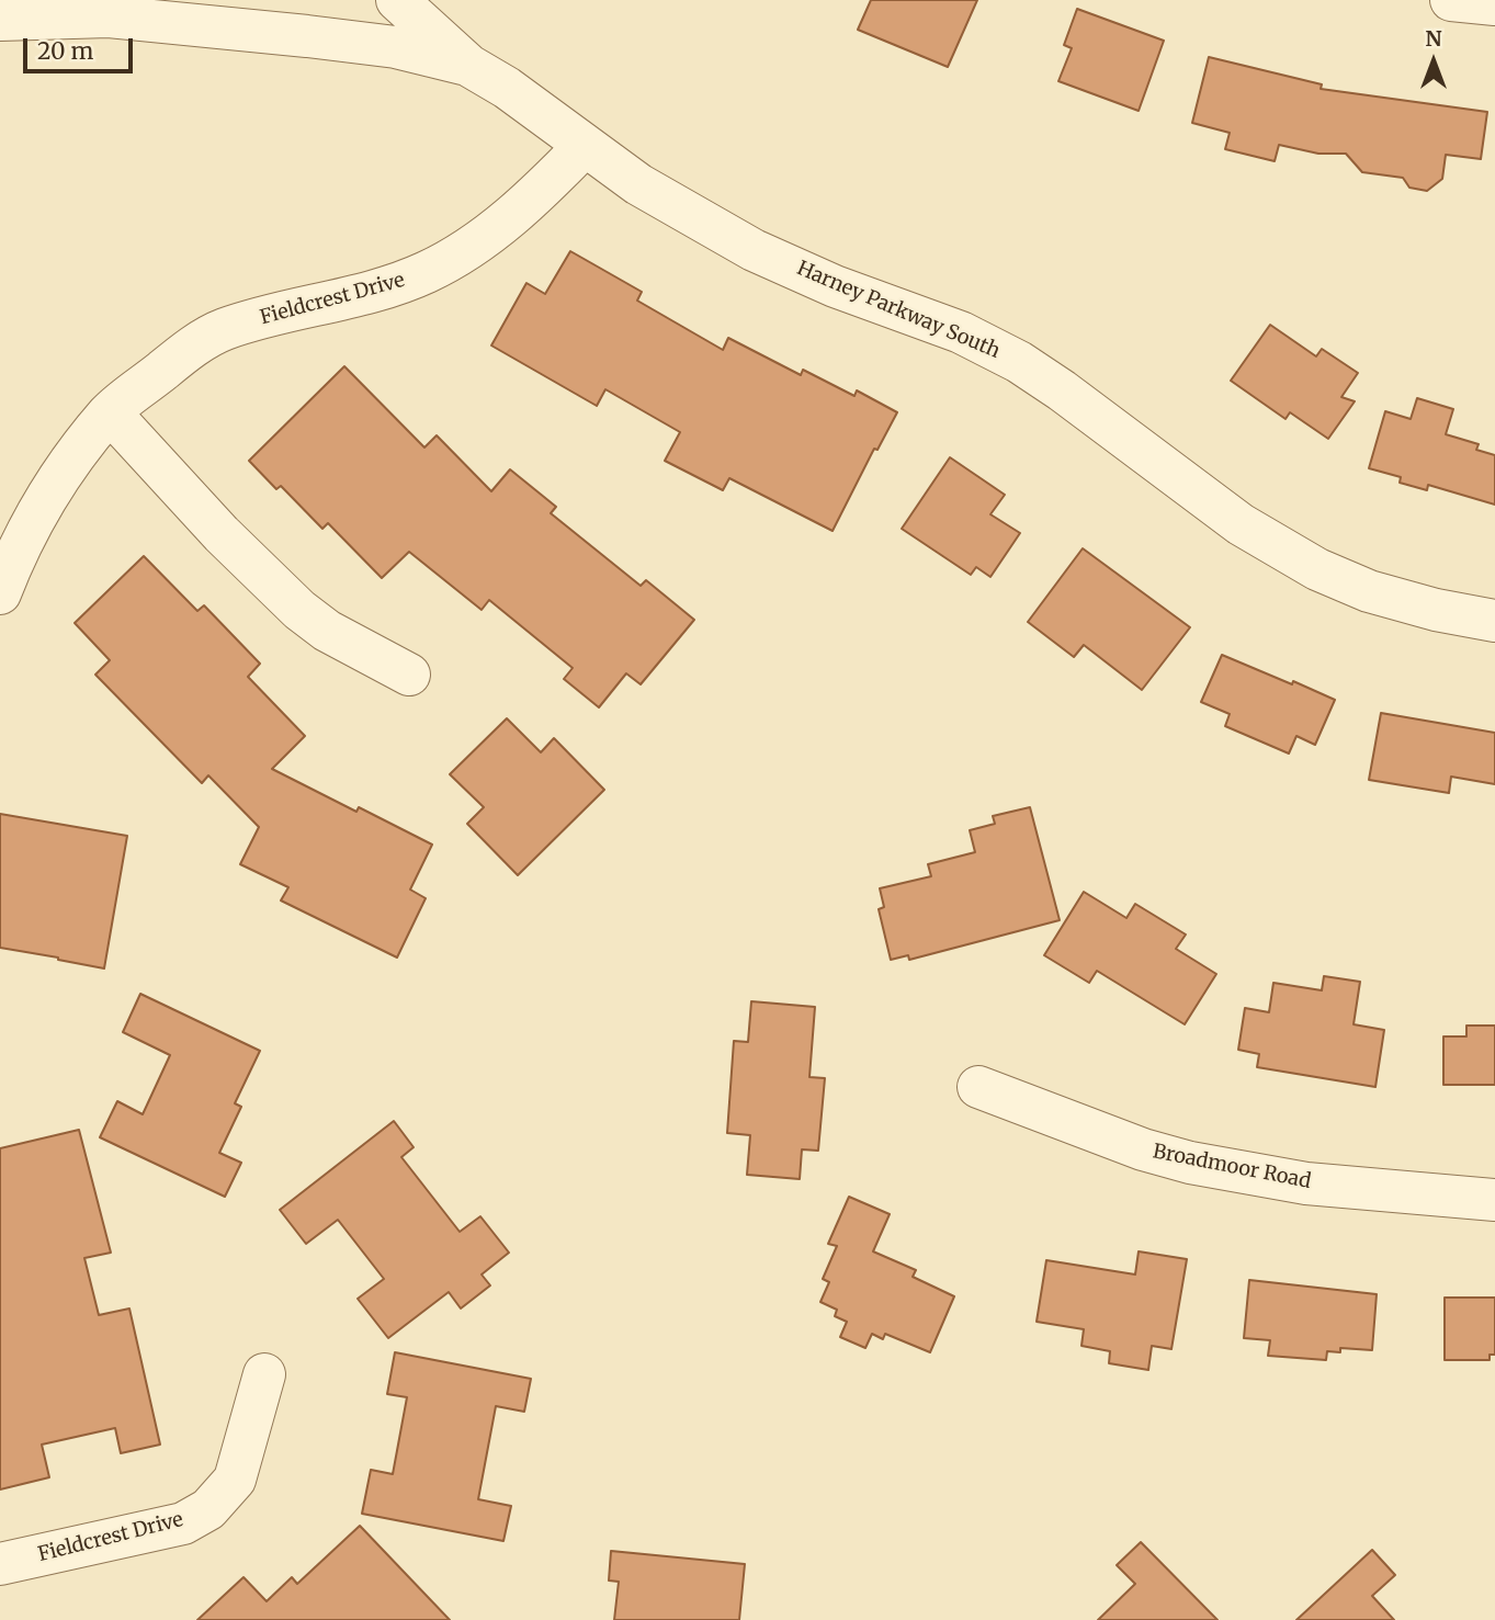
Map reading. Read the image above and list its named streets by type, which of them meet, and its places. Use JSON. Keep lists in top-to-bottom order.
{
  "streets": {
    "street": ["Fieldcrest Drive", "Harney Parkway South", "Broadmoor Road"]
  },
  "crossings": [
    ["Fieldcrest Drive", "Harney Parkway South"]
  ],
  "scale_bar": "20 m",
  "north": "top"
}
